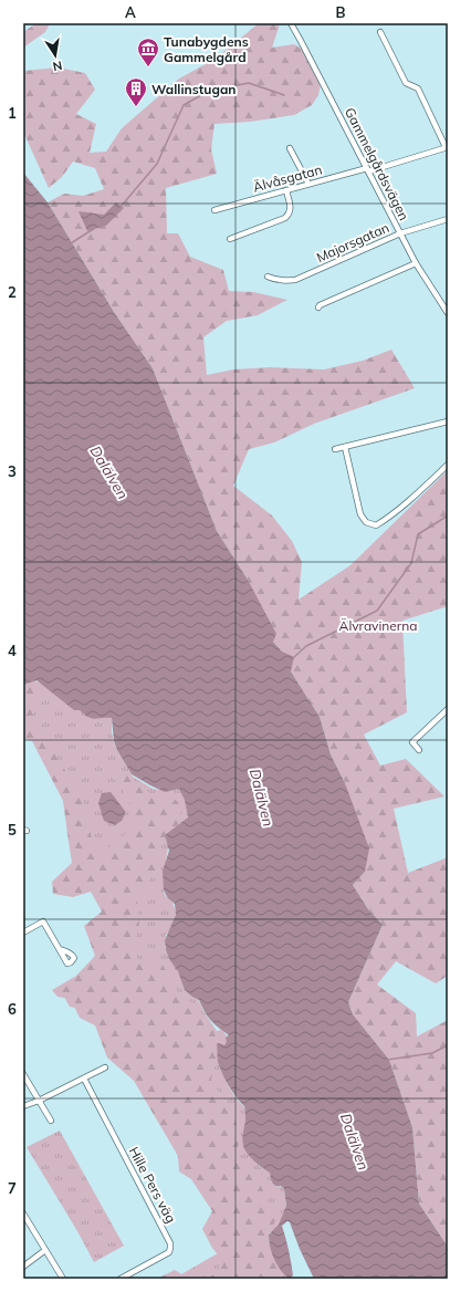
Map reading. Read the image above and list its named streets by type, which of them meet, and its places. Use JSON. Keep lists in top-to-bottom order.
{
  "streets": {
    "street": [
      "Gammelgårdsvägen",
      "Älvåsgatan",
      "Majorsgatan",
      "Hille Pers väg"
    ]
  },
  "crossings": [
    ["Gammelgårdsvägen", "Älvåsgatan"],
    ["Gammelgårdsvägen", "Majorsgatan"]
  ],
  "water": ["Dalälven"],
  "parks": ["Älvravinerna"],
  "places": {
    "museum": ["Tunabygdens Gammelgård"],
    "building": ["Wallinstugan"]
  },
  "north": "bottom",
  "grid": {
    "columns": ["A", "B"],
    "rows": [
      "1",
      "2",
      "3",
      "4",
      "5",
      "6",
      "7"
    ]
  }
}
